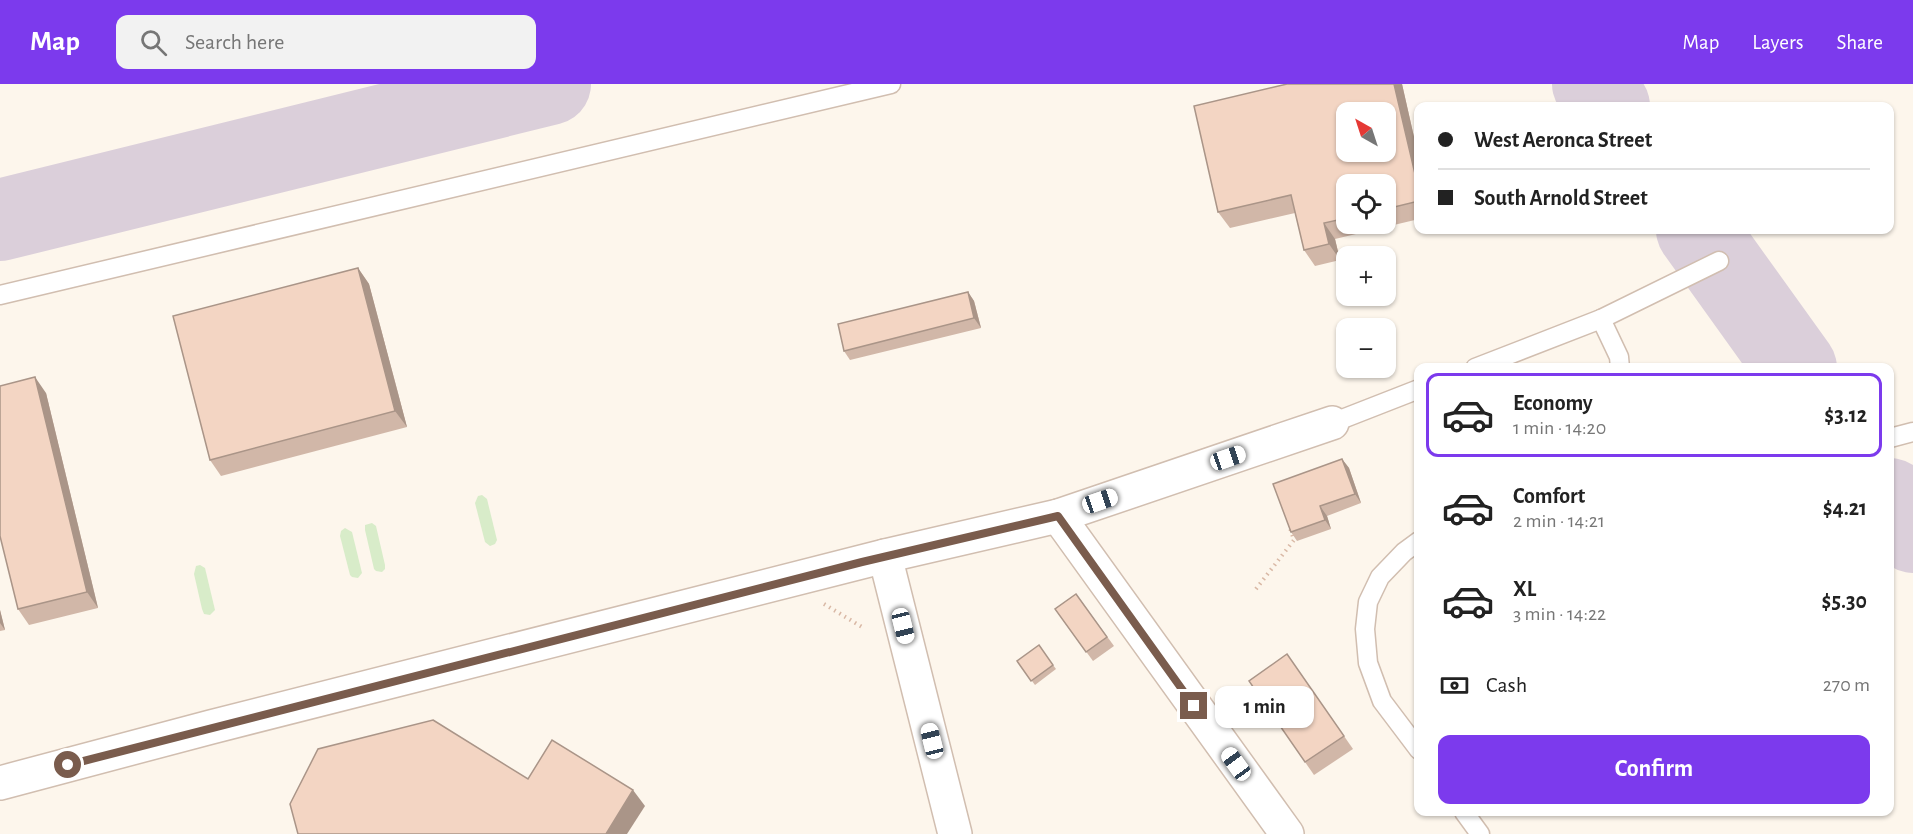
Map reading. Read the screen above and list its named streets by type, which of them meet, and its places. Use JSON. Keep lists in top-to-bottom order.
{
  "north": "top left",
  "page": {
    "header": "Map",
    "search": "Search here",
    "nav": ["Map", "Layers", "Share"],
    "map_buttons": ["+", "−"],
    "banner": ["West Aeronca Street", "South Arnold Street"],
    "list": [
      {
        "name": "Economy",
        "note": "1 min · 14:20",
        "value": "$3.12"
      },
      {
        "name": "Comfort",
        "note": "2 min · 14:21",
        "value": "$4.21"
      },
      {
        "name": "XL",
        "note": "3 min · 14:22",
        "value": "$5.30"
      }
    ],
    "pay": ["Cash", "270 m"],
    "bubble": "1 min",
    "buttons": "Confirm"
  }
}
